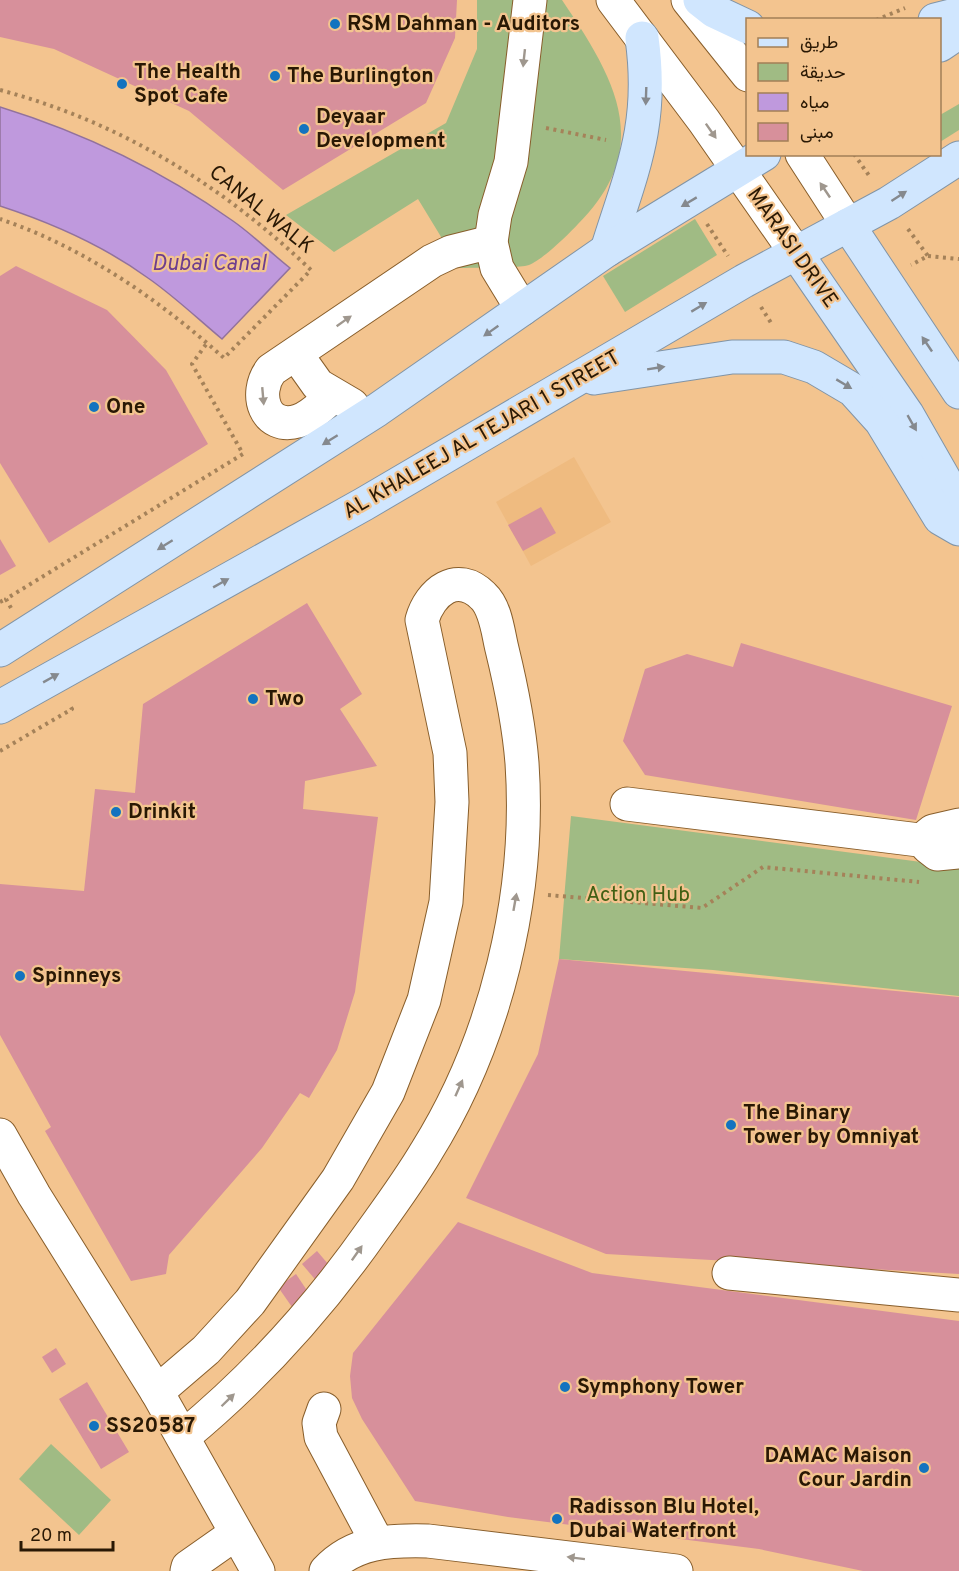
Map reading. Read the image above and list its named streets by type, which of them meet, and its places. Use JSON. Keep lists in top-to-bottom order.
{
  "streets": {
    "main road": ["MARASI DRIVE", "AL KHALEEJ AL TEJARI 1 STREET"],
    "path": ["CANAL WALK"]
  },
  "crossings": [
    ["MARASI DRIVE", "AL KHALEEJ AL TEJARI 1 STREET"]
  ],
  "water": ["Dubai Canal"],
  "parks": ["Action Hub"],
  "places": [
    "RSM Dahman - Auditors",
    "The Burlington",
    "The Health Spot Cafe",
    "Deyaar Development",
    "One",
    "Two",
    "Drinkit",
    "Spinneys",
    "The Binary Tower by Omniyat",
    "Symphony Tower",
    "SS20587",
    "DAMAC Maison Cour Jardin",
    "Radisson Blu Hotel, Dubai Waterfront"
  ],
  "legend": [
    "طريق",
    "حديقة",
    "مياه",
    "مبنى"
  ],
  "scale_bar": "20 m"
}
